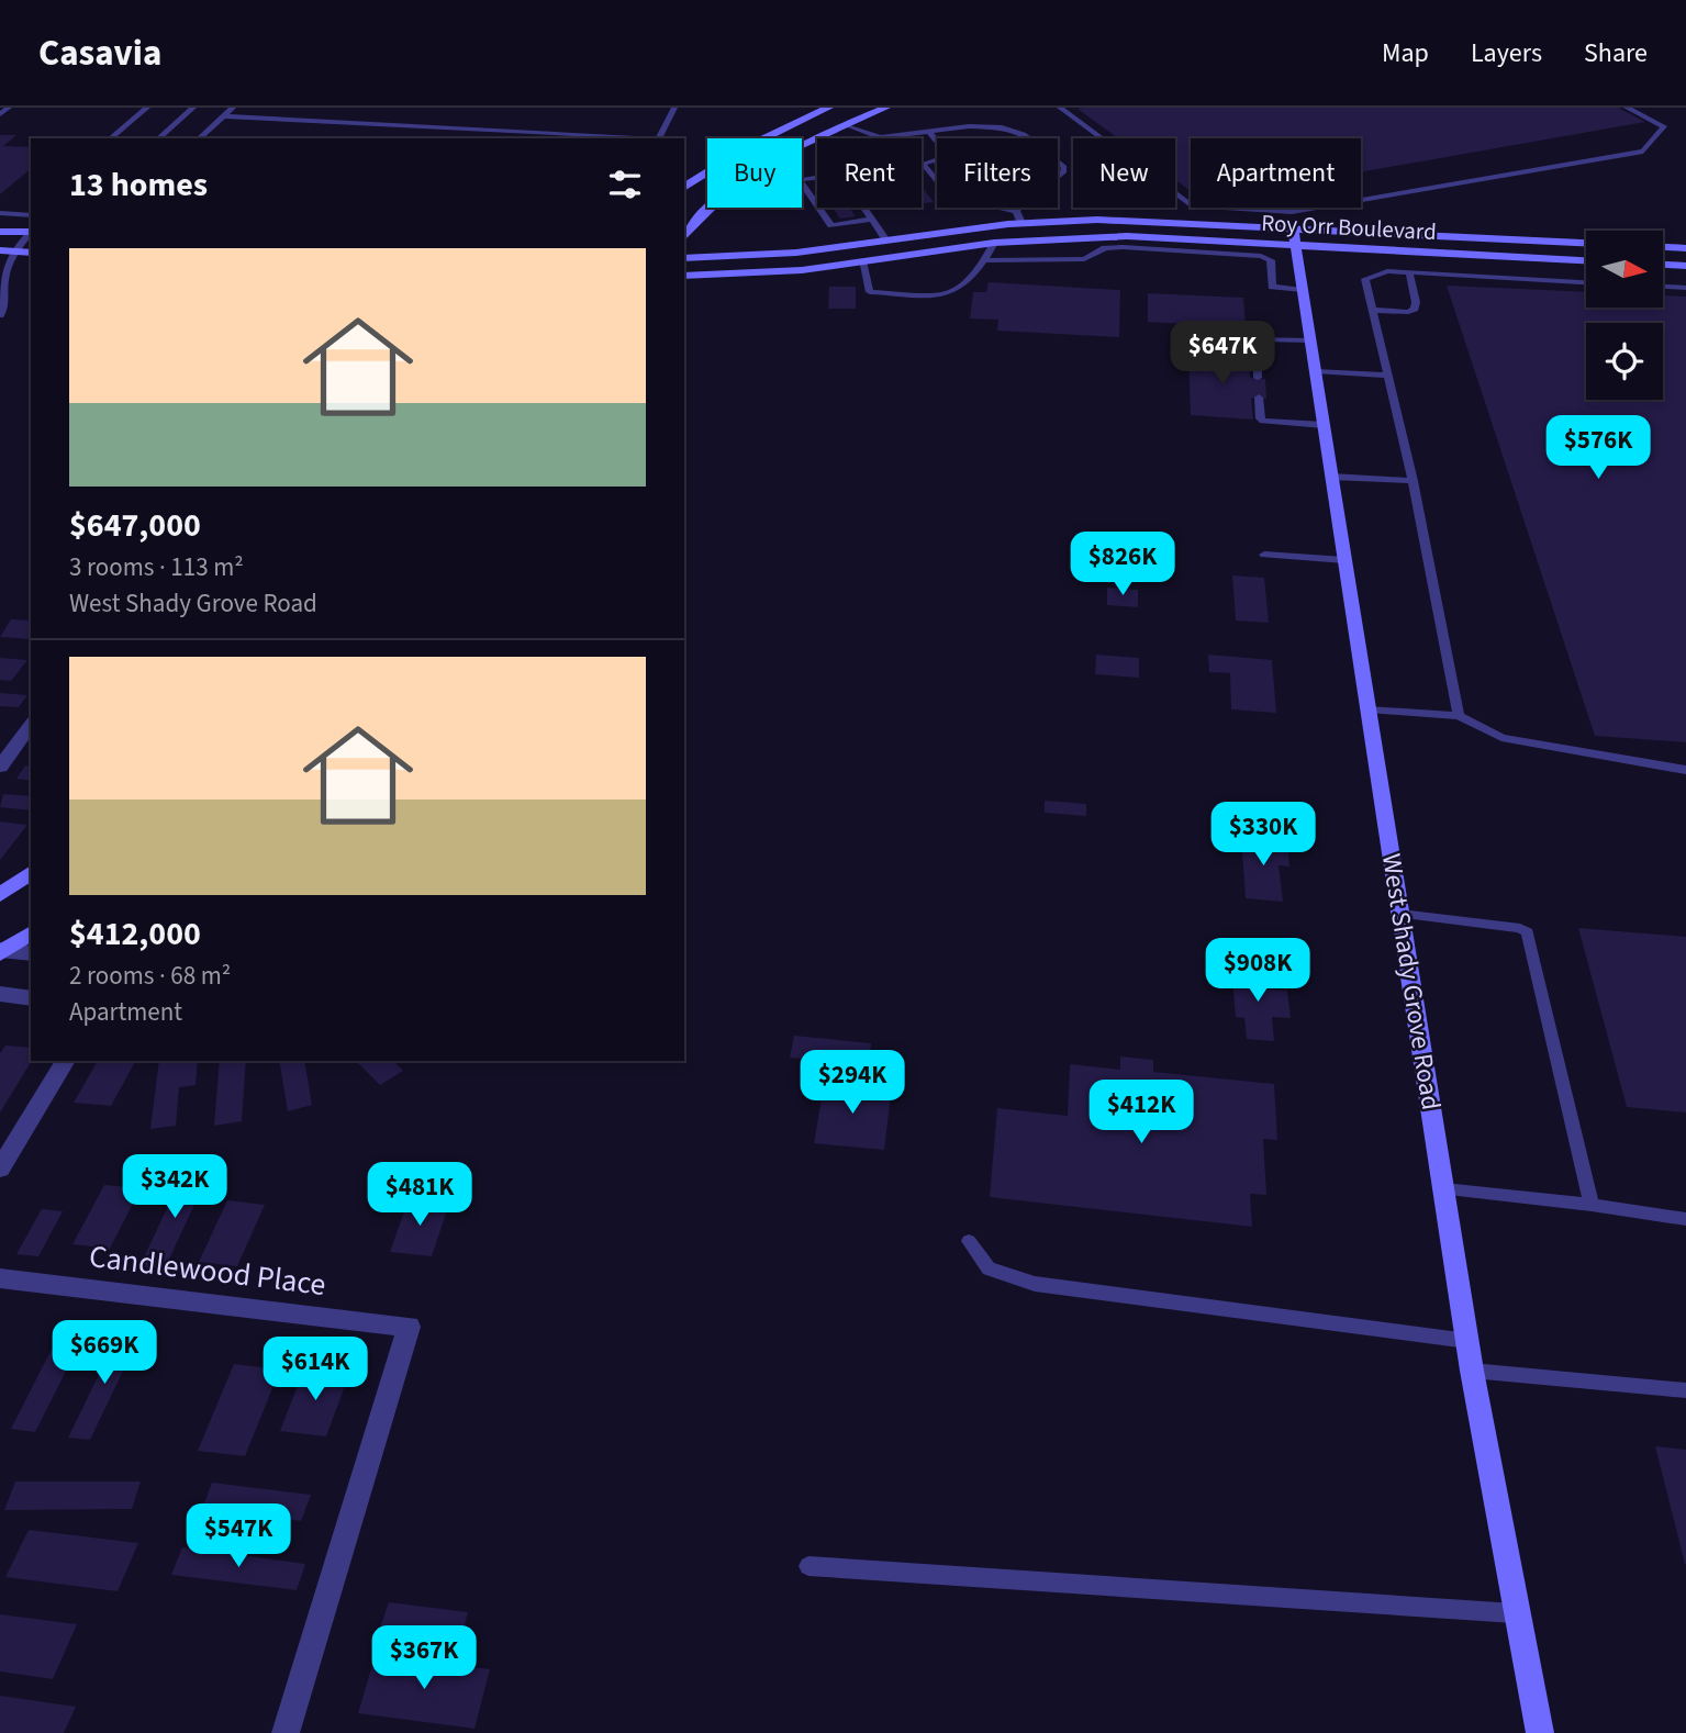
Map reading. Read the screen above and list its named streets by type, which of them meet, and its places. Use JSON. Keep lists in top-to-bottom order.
{
  "streets": {
    "main road": ["Roy Orr Boulevard", "West Shady Grove Road"],
    "street": ["Candlewood Place"]
  },
  "crossings": [
    ["Roy Orr Boulevard", "West Shady Grove Road"]
  ],
  "north": "right",
  "page": {
    "header": "Casavia",
    "nav": ["Map", "Layers", "Share"],
    "chip": [
      "Buy",
      "Rent",
      "Filters",
      "New",
      "Apartment"
    ],
    "heading": "13 homes",
    "list": [
      {
        "name": "$647,000",
        "note": "3 rooms · 113 m² · West Shady Grove Road"
      },
      {
        "name": "$412,000",
        "note": "2 rooms · 68 m² · Apartment"
      }
    ],
    "price": [
      "$647K",
      "$576K",
      "$826K",
      "$330K",
      "$908K",
      "$294K",
      "$412K",
      "$342K",
      "$481K",
      "$669K",
      "$614K",
      "$547K",
      "$367K"
    ]
  }
}
